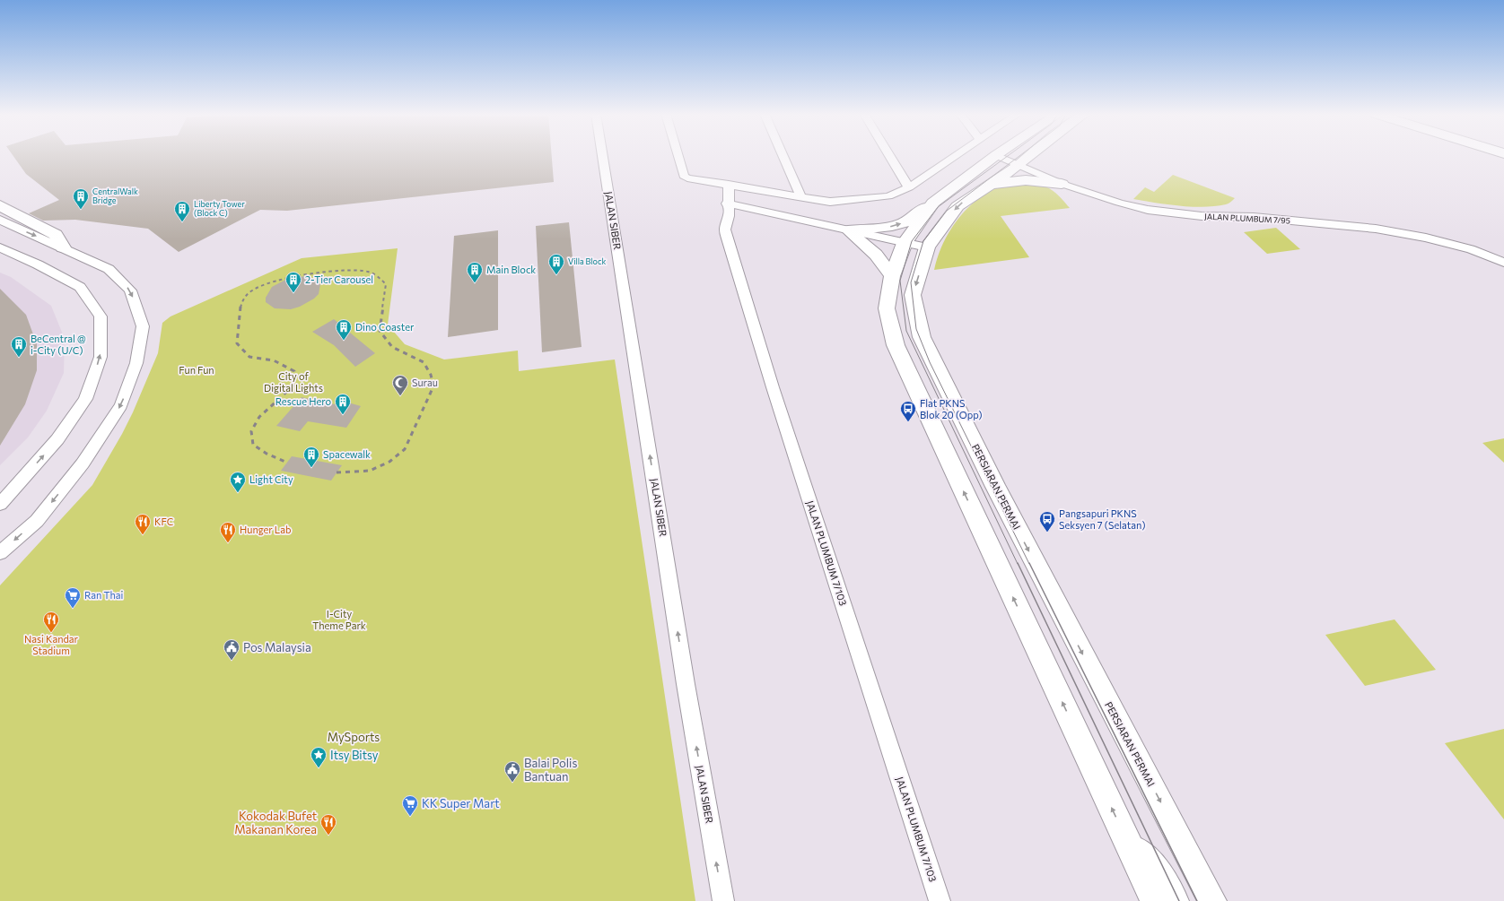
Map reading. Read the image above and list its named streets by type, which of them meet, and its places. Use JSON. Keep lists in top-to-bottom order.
{
  "streets": {
    "main road": ["PERSIARAN PERMAI"],
    "street": ["JALAN PLUMBUM 7/95", "JALAN SIBER", "JALAN PLUMBUM 7/103"]
  },
  "crossings": [
    ["JALAN PLUMBUM 7/95", "PERSIARAN PERMAI"]
  ],
  "one_way": ["JALAN SIBER"],
  "parks": [
    "Fun Fun",
    "City of Digital Lights",
    "I-City Theme Park",
    "MySports"
  ],
  "places": {
    "building": [
      "CentralWalk Bridge",
      "Liberty Tower (Block C)",
      "Villa Block",
      "Main Block",
      "2-Tier Carousel",
      "Dino Coaster",
      "BeCentral @ i-City (U/C)",
      "Rescue Hero",
      "Spacewalk"
    ],
    "mosque": ["Surau"],
    "bus stop": ["Flat PKNS Blok 20 (Opp)", "Pangsapuri PKNS Seksyen 7 (Selatan)"],
    "place": ["Light City", "Itsy Bitsy"],
    "restaurant": [
      "KFC",
      "Hunger Lab",
      "Nasi Kandar Stadium",
      "Kokodak Bufet Makanan Korea"
    ],
    "supermarket": ["Ran Thai", "KK Super Mart"],
    "public building": ["Pos Malaysia", "Balai Polis Bantuan"]
  }
}
